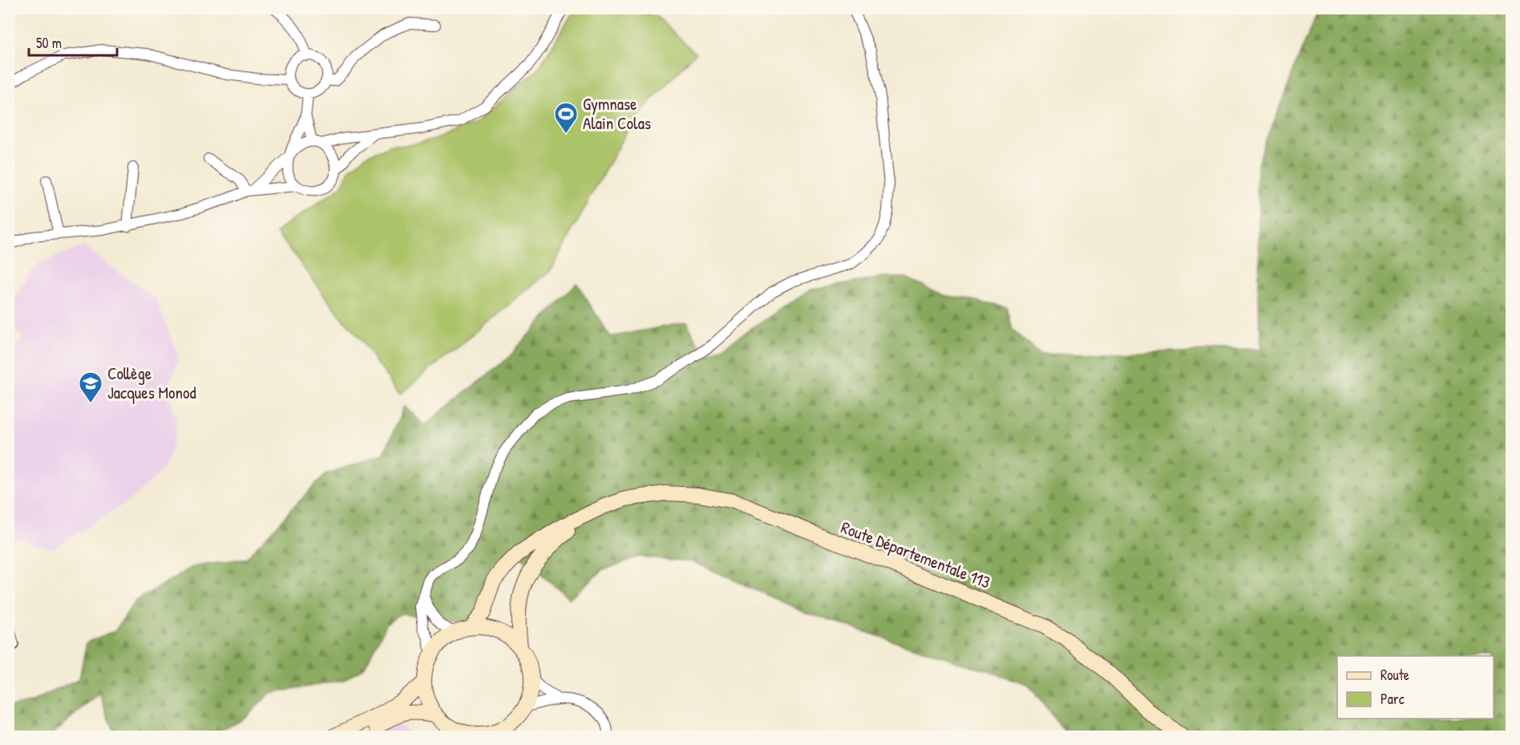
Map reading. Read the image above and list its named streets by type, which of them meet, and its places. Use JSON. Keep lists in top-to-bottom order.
{
  "streets": {
    "main road": ["Route Départementale 113"]
  },
  "places": {
    "sports": ["Gymnase Alain Colas"],
    "school or university": ["Collège Jacques Monod"]
  },
  "legend": ["Route", "Parc"],
  "scale_bar": "50 m"
}
